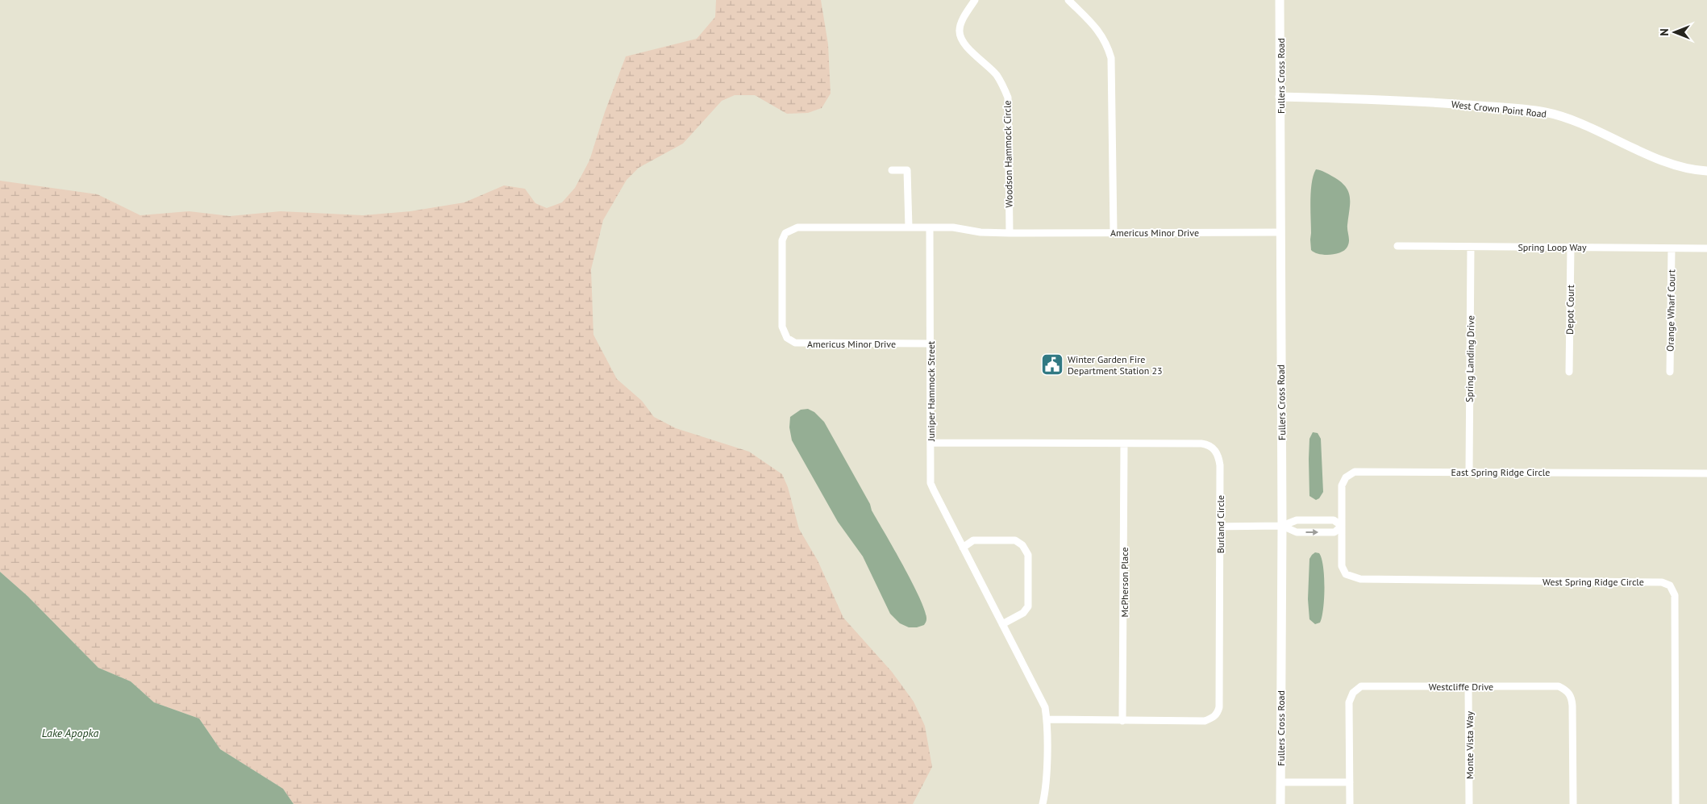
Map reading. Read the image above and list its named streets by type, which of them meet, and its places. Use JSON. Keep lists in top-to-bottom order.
{
  "streets": {
    "street": [
      "Fullers Cross Road",
      "West Crown Point Road",
      "Woodson Hammock Circle",
      "Americus Minor Drive",
      "Spring Loop Way",
      "Depot Court",
      "Orange Wharf Court",
      "Spring Landing Drive",
      "Juniper Hammock Street",
      "East Spring Ridge Circle",
      "Burland Circle",
      "West Spring Ridge Circle",
      "McPherson Place",
      "Westcliffe Drive",
      "Monte Vista Way"
    ]
  },
  "crossings": [
    ["Fullers Cross Road", "West Crown Point Road"],
    ["Fullers Cross Road", "Americus Minor Drive"],
    ["Woodson Hammock Circle", "Americus Minor Drive"],
    ["Americus Minor Drive", "Juniper Hammock Street"],
    ["Spring Loop Way", "Depot Court"],
    ["Spring Loop Way", "Orange Wharf Court"],
    ["Spring Loop Way", "Spring Landing Drive"],
    ["Spring Landing Drive", "East Spring Ridge Circle"],
    ["Juniper Hammock Street", "Burland Circle"],
    ["East Spring Ridge Circle", "West Spring Ridge Circle"],
    ["Burland Circle", "McPherson Place"],
    ["Westcliffe Drive", "Monte Vista Way"]
  ],
  "water": ["Lake Apopka"],
  "places": {
    "public building": ["Winter Garden Fire Department Station 23"]
  },
  "north": "left"
}
